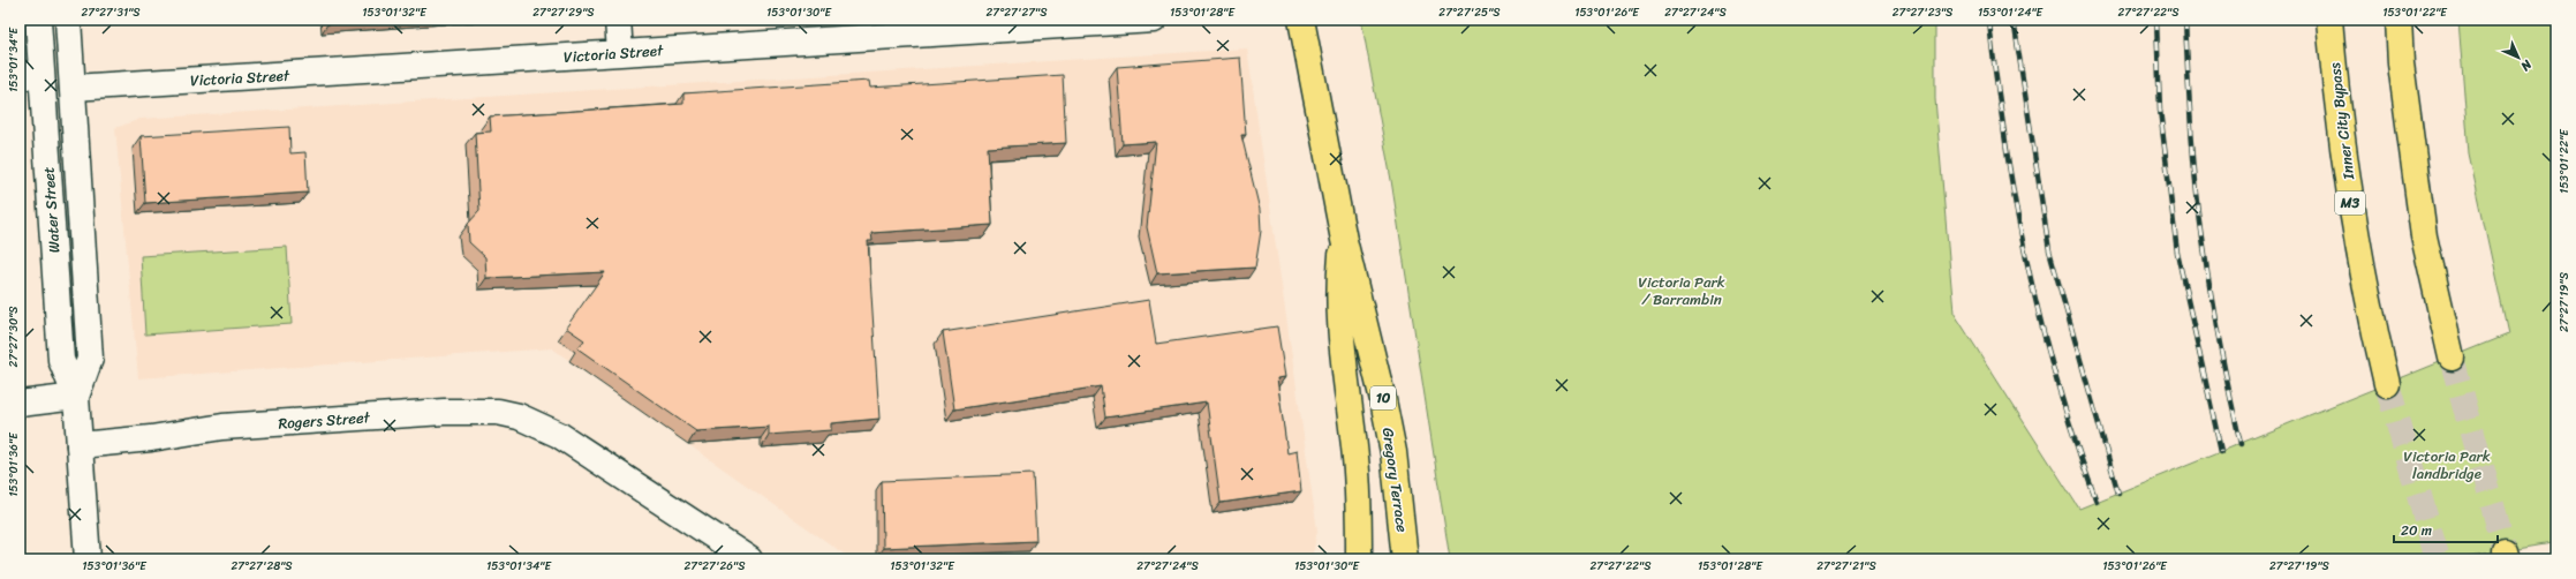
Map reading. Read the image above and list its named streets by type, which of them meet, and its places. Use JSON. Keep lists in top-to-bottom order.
{
  "streets": {
    "main road": [
      "Inner City Bypass",
      "M3",
      "10",
      "Gregory Terrace"
    ],
    "street": ["Victoria Street", "Water Street", "Rogers Street"]
  },
  "crossings": [
    ["Victoria Street", "Water Street"],
    ["Water Street", "Rogers Street"]
  ],
  "parks": ["Victoria Park / Barrambin", "Victoria Park landbridge"],
  "scale_bar": "20 m",
  "north": "bottom right",
  "coordinates": [
    "27°27'31\"S",
    "153°01'32\"E",
    "27°27'29\"S",
    "153°01'30\"E",
    "27°27'27\"S",
    "153°01'28\"E",
    "27°27'25\"S",
    "153°01'26\"E",
    "27°27'24\"S",
    "27°27'23\"S",
    "153°01'24\"E",
    "27°27'22\"S",
    "153°01'22\"E",
    "153°01'34\"E",
    "27°27'19\"S",
    "27°27'30\"S",
    "153°01'36\"E",
    "27°27'28\"S",
    "27°27'26\"S",
    "27°27'21\"S"
  ]
}
